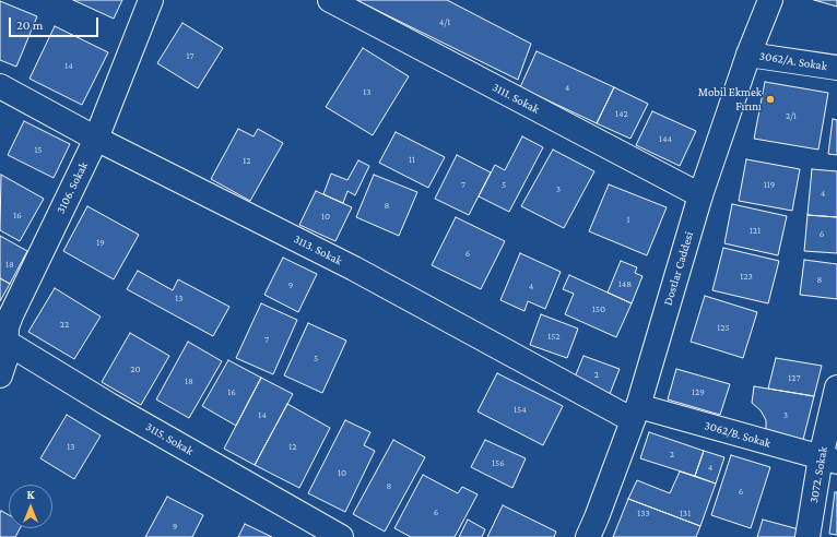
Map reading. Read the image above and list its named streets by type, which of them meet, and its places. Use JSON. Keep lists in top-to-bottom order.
{
  "streets": {
    "street": [
      "3062/A. Sokak",
      "3111. Sokak",
      "3106. Sokak",
      "3113. Sokak",
      "Dostlar Caddesi",
      "3062/B. Sokak",
      "3115. Sokak",
      "3072. Sokak"
    ]
  },
  "crossings": [
    ["3062/A. Sokak", "Dostlar Caddesi"],
    ["3111. Sokak", "Dostlar Caddesi"],
    ["3106. Sokak", "3113. Sokak"],
    ["3106. Sokak", "3115. Sokak"],
    ["3113. Sokak", "Dostlar Caddesi"],
    ["3113. Sokak", "3062/B. Sokak"],
    ["Dostlar Caddesi", "3062/B. Sokak"],
    ["3062/B. Sokak", "3072. Sokak"]
  ],
  "places": ["Mobil Ekmek Fırını"],
  "house_numbers": [
    "4/1",
    "17",
    "14",
    "4",
    "13",
    "142",
    "2/1",
    "144",
    "15",
    "11",
    "12",
    "7",
    "5",
    "119",
    "3",
    "4",
    "8",
    "16",
    "10",
    "1",
    "121",
    "6",
    "19",
    "6",
    "18",
    "123",
    "8",
    "148",
    "9",
    "4",
    "13",
    "150",
    "22",
    "125",
    "152",
    "7",
    "5",
    "20",
    "2",
    "127",
    "18",
    "16",
    "129",
    "154",
    "14",
    "3",
    "13",
    "12",
    "2",
    "156",
    "4",
    "10",
    "8",
    "6",
    "6",
    "133",
    "131",
    "9"
  ],
  "scale_bar": "20 m",
  "north": "top"
}
